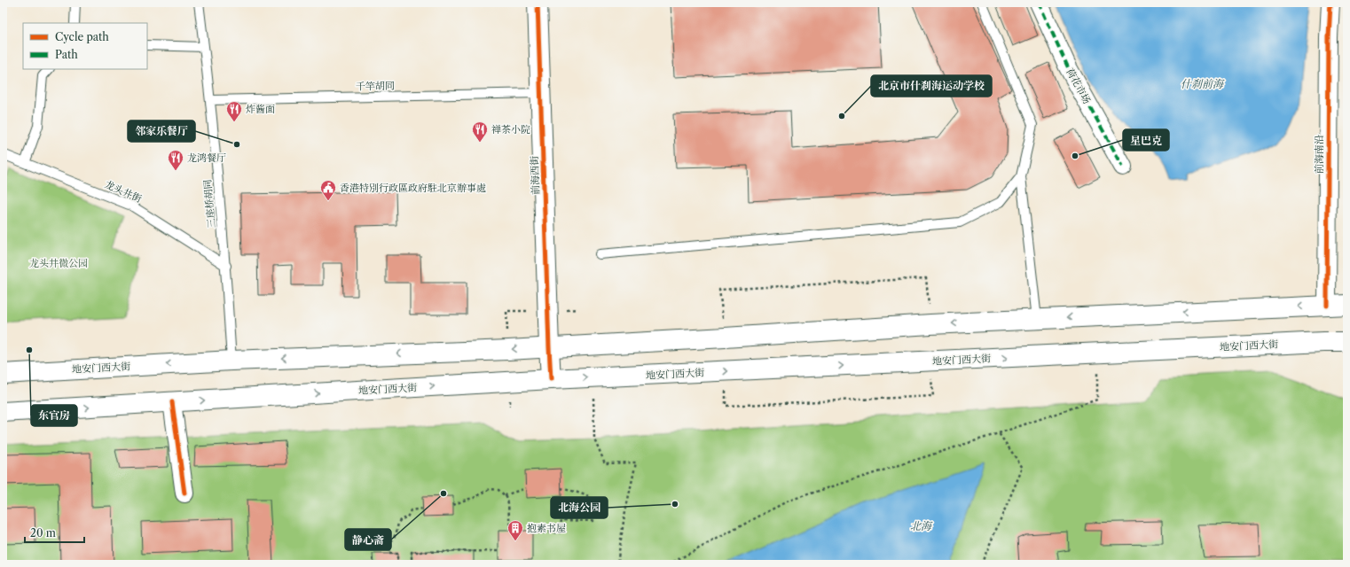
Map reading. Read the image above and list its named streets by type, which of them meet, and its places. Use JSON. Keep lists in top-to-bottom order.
{
  "streets": {
    "main road": ["前海西街", "地安门西大街"],
    "street": ["荷花市场", "前海南沿"],
    "lane": ["千竿胡同", "龙头井街", "三座桥胡同"]
  },
  "crossings": [
    ["千竿胡同", "前海西街"],
    ["千竿胡同", "三座桥胡同"],
    ["前海南沿", "地安门西大街"],
    ["前海西街", "地安门西大街"],
    ["龙头井街", "三座桥胡同"],
    ["三座桥胡同", "地安门西大街"]
  ],
  "water": ["什刹前海", "北海"],
  "parks": ["龙头井微公园"],
  "places": {
    "other": [
      "北京市什刹海运动学校",
      "邻家乐餐厅",
      "星巴克",
      "东官房",
      "静心斋",
      "北海公园"
    ],
    "restaurant": ["炸酱面", "禅茶小院", "龙鸿餐厅"],
    "public building": ["香港特別行政區政府駐北京辦事處"],
    "building": ["抱素书屋"]
  },
  "legend": ["Cycle path", "Path"],
  "scale_bar": "20 m"
}
